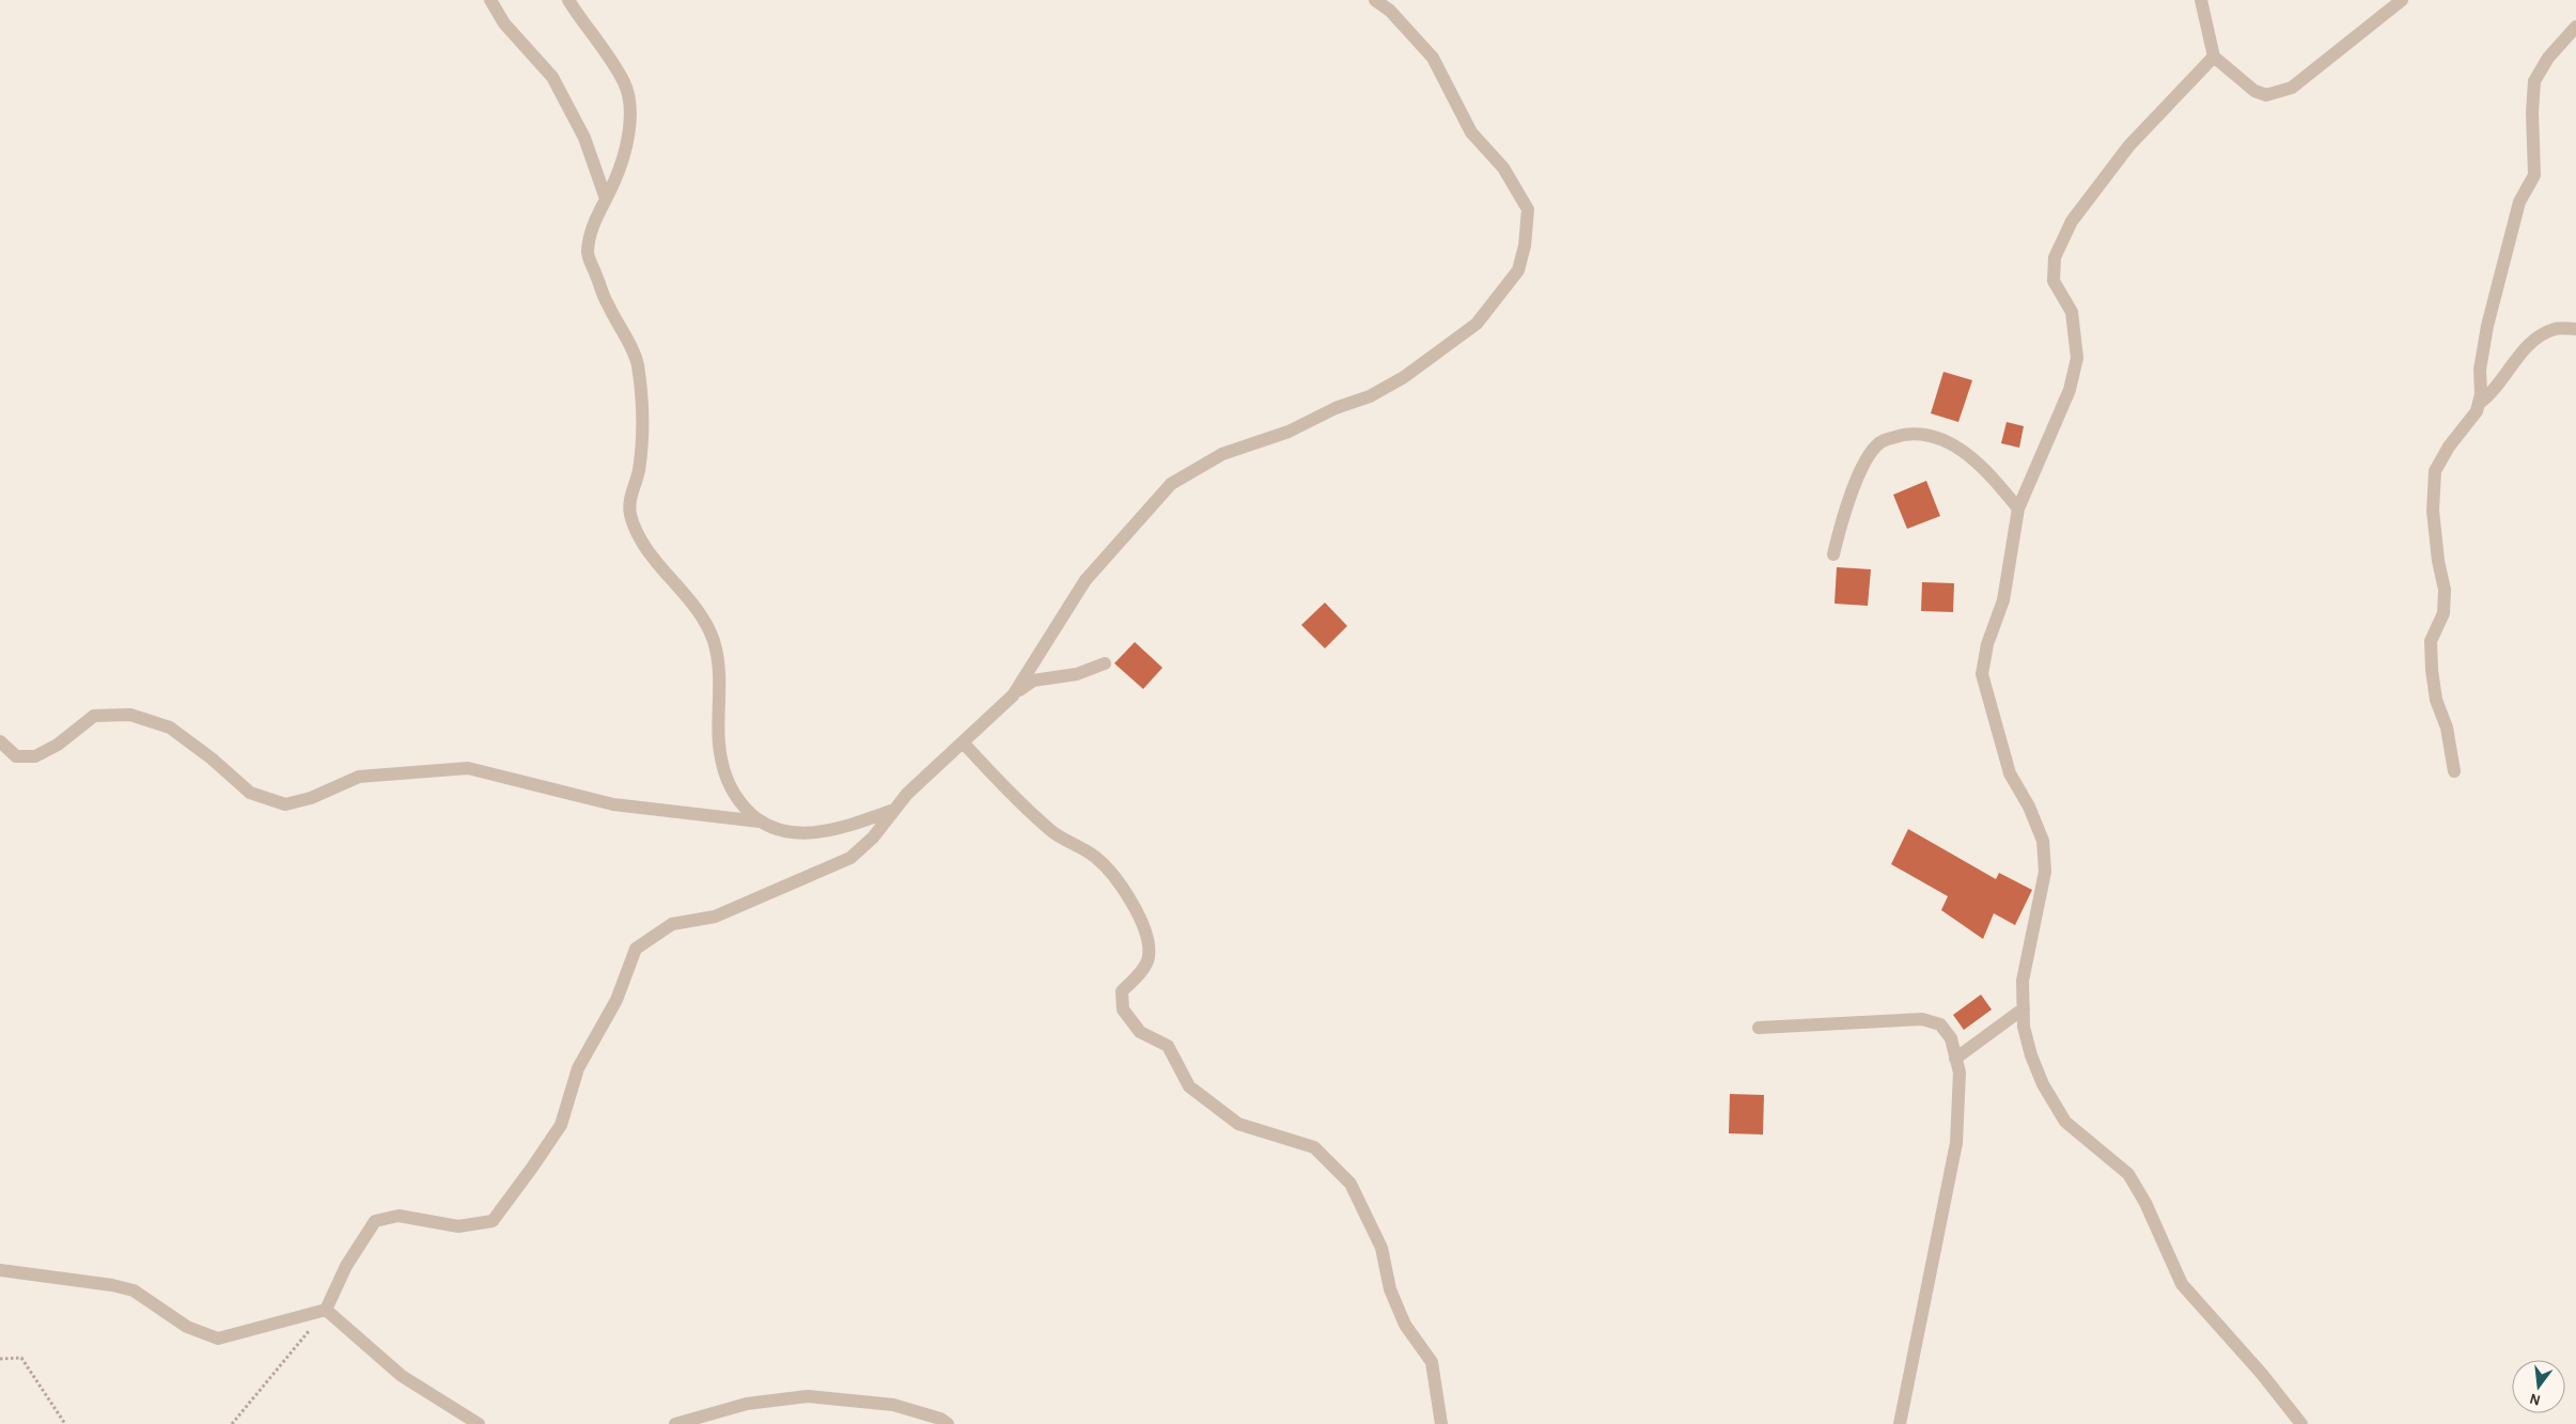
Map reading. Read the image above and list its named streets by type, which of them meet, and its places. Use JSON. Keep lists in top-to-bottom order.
{
  "north": "bottom"
}
